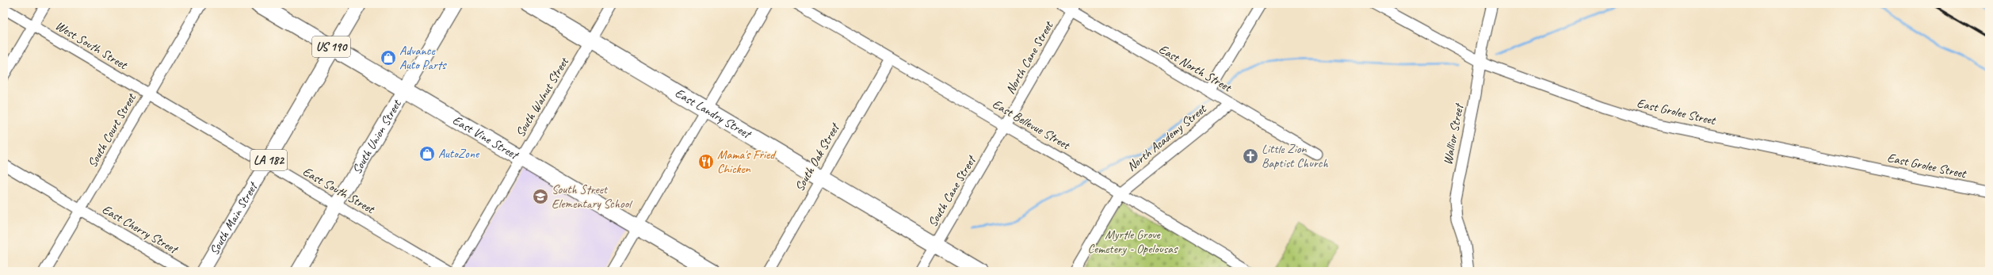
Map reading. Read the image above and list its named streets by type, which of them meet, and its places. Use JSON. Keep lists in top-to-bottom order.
{
  "streets": {
    "highway": ["US 190", "East Landry Street", "East Vine Street"],
    "main road": ["South Union Street", "LA 182", "South Main Street"],
    "street": [
      "West South Street",
      "North Cane Street",
      "East North Street",
      "South Walnut Street",
      "East Grolee Street",
      "East Bellevue Street",
      "South Court Street",
      "Wallior Street",
      "North Academy Street",
      "South Oak Street",
      "East South Street",
      "South Cane Street",
      "East Cherry Street"
    ]
  },
  "crossings": [
    ["West South Street", "South Court Street"],
    ["West South Street", "East South Street"],
    ["North Cane Street", "East North Street"],
    ["North Cane Street", "East Bellevue Street"],
    ["North Cane Street", "South Cane Street"],
    ["East North Street", "North Academy Street"],
    ["South Walnut Street", "East Landry Street"],
    ["South Walnut Street", "East Vine Street"],
    ["East Grolee Street", "Wallior Street"],
    ["East Landry Street", "South Oak Street"],
    ["East Landry Street", "South Cane Street"],
    ["East Bellevue Street", "North Academy Street"],
    ["East Bellevue Street", "South Oak Street"],
    ["East Bellevue Street", "South Cane Street"],
    ["South Court Street", "East South Street"],
    ["South Court Street", "East Cherry Street"],
    ["South Union Street", "East Vine Street"],
    ["South Union Street", "East South Street"],
    ["East Vine Street", "South Main Street"],
    ["East South Street", "South Main Street"]
  ],
  "parks": ["Myrtle Grove Cemetery - Opelousas"],
  "places": {
    "shop": ["Advance Auto Parts", "AutoZone"],
    "church": ["Little Zion Baptist Church"],
    "restaurant": ["Mama's Fried Chicken"],
    "school or university": ["South Street Elementary School"]
  }
}
